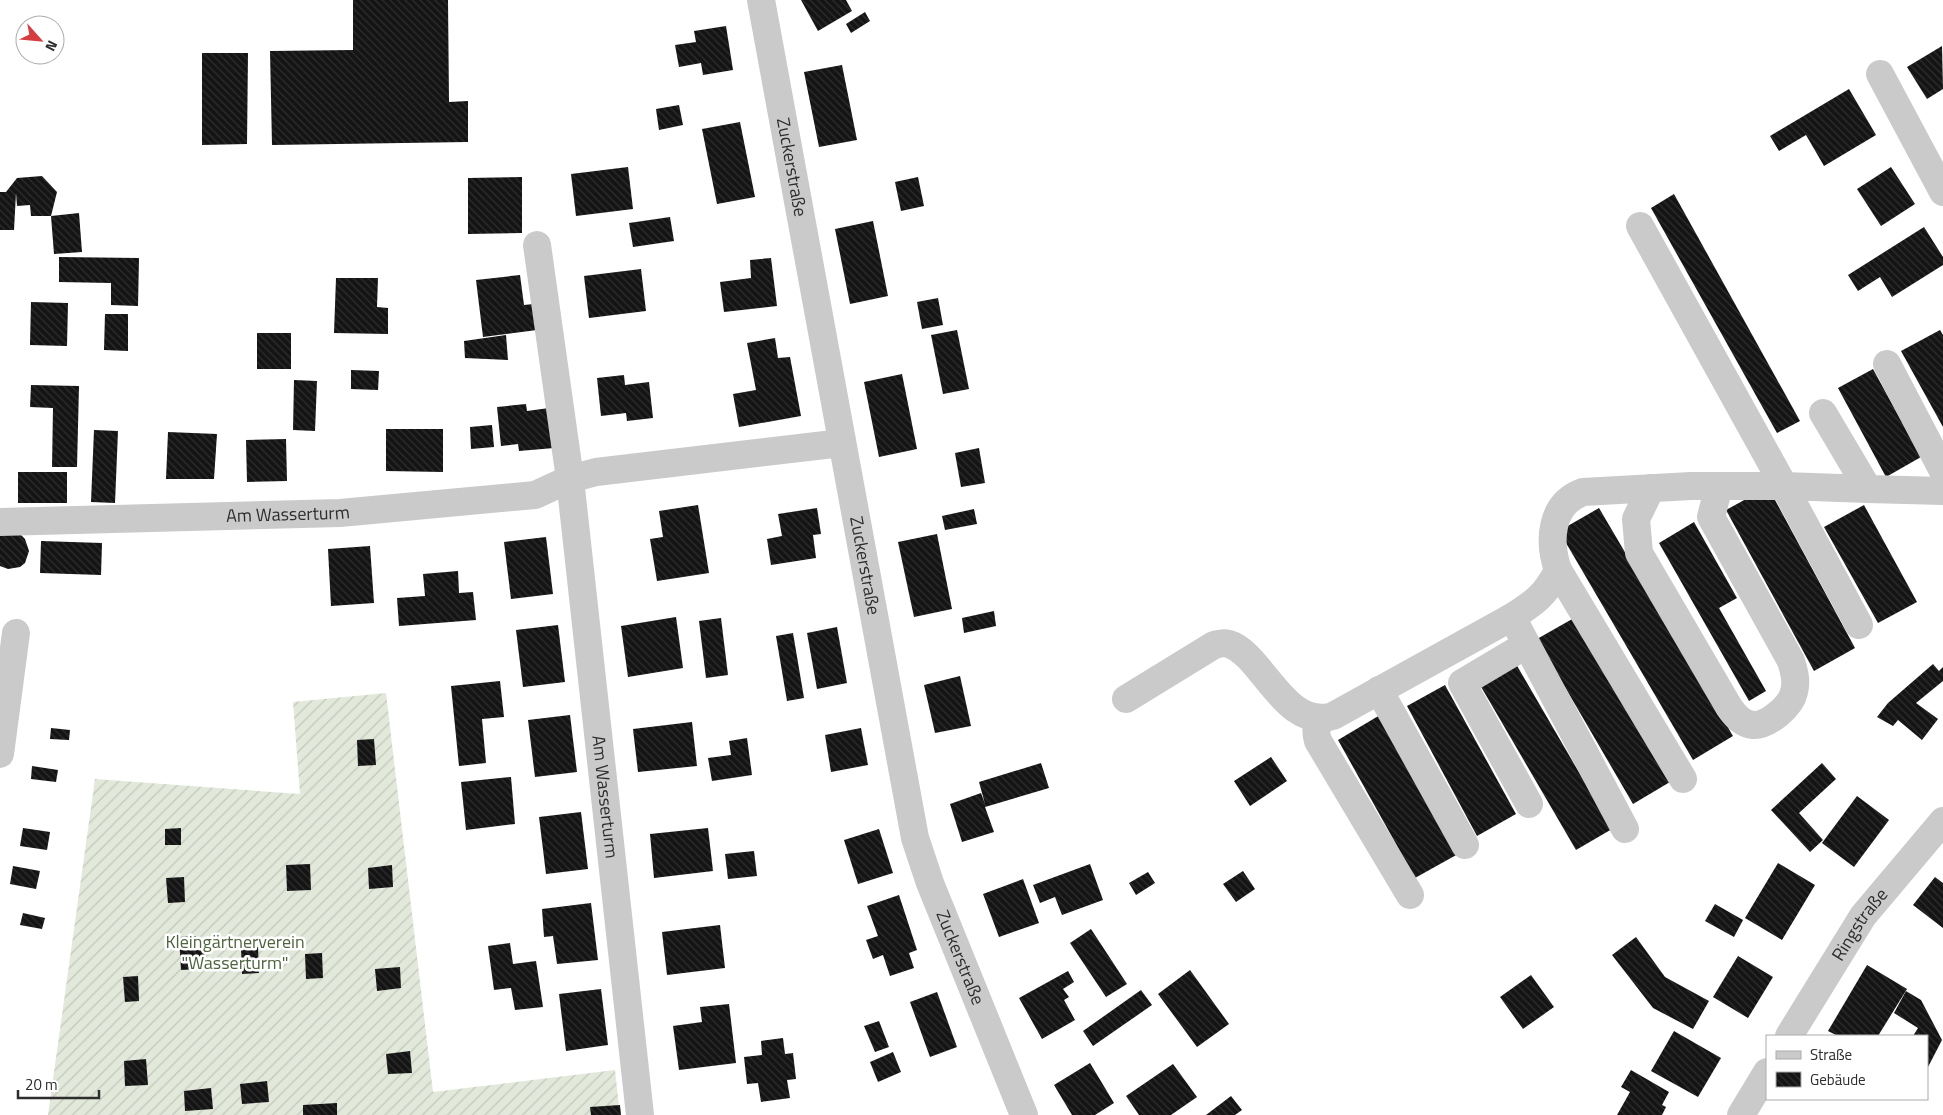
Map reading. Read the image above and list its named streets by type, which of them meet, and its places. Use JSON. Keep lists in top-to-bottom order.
{
  "streets": {
    "street": ["Zuckerstraße", "Am Wasserturm", "Ringstraße"]
  },
  "crossings": [
    ["Zuckerstraße", "Am Wasserturm"]
  ],
  "parks": ["Kleingärtnerverein \"Wasserturm\""],
  "legend": ["Straße", "Gebäude"],
  "scale_bar": "20 m",
  "north": "bottom right"
}
